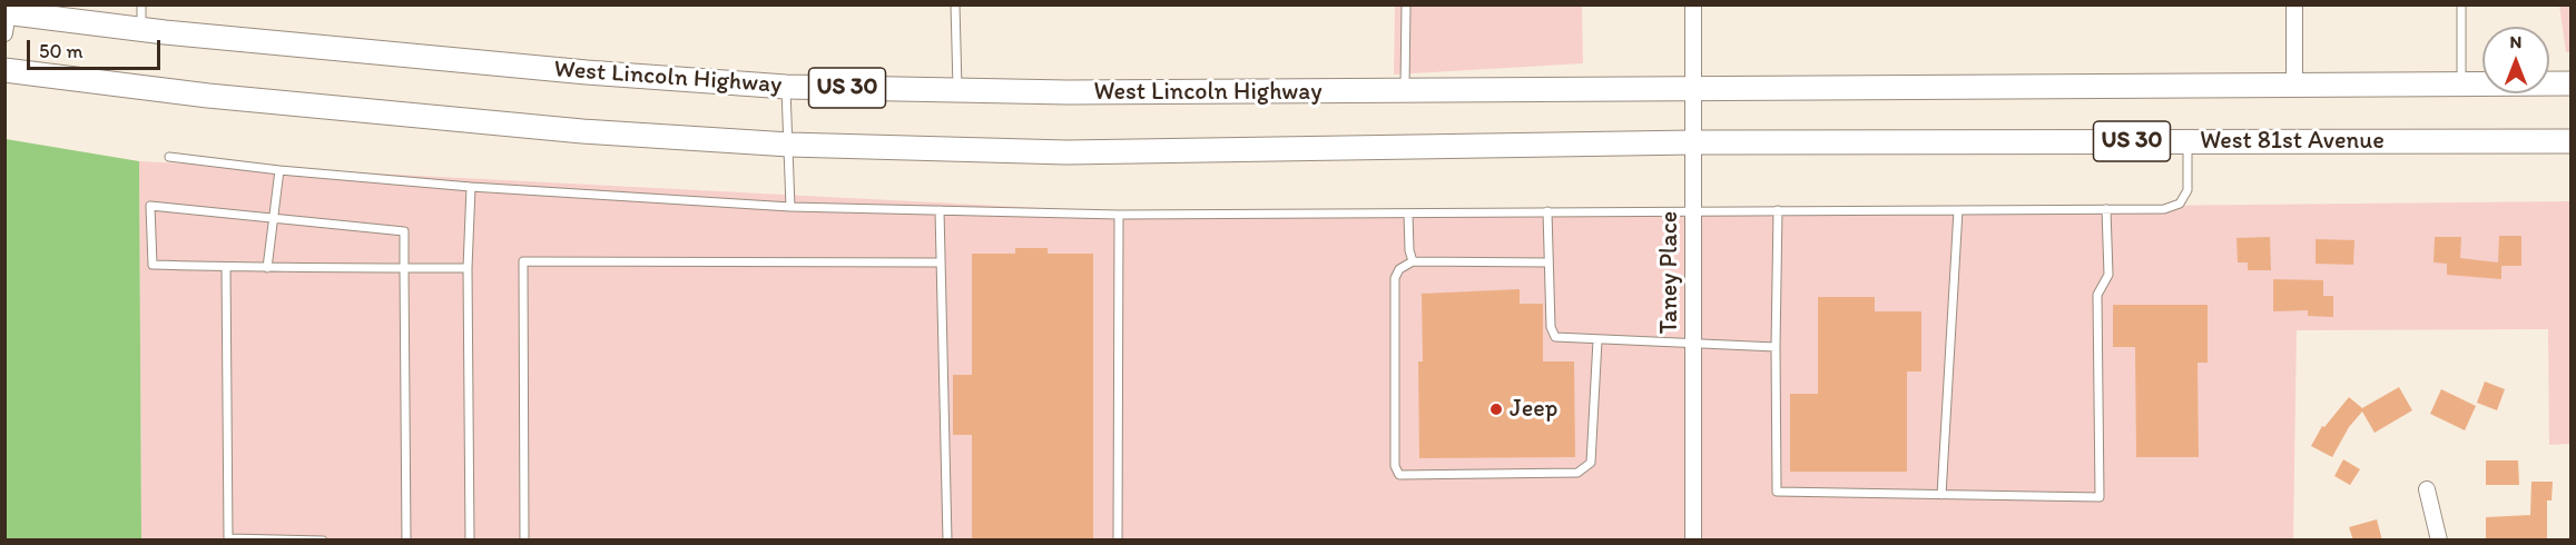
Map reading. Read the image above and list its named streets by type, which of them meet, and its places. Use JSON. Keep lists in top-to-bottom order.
{
  "streets": {
    "main road": ["West Lincoln Highway", "US 30", "West 81st Avenue"],
    "street": ["Taney Place"]
  },
  "crossings": [
    ["West Lincoln Highway", "US 30"],
    ["West Lincoln Highway", "Taney Place"],
    ["US 30", "West 81st Avenue"],
    ["US 30", "Taney Place"],
    ["West 81st Avenue", "Taney Place"]
  ],
  "places": ["Jeep"],
  "scale_bar": "50 m",
  "north": "top"
}
